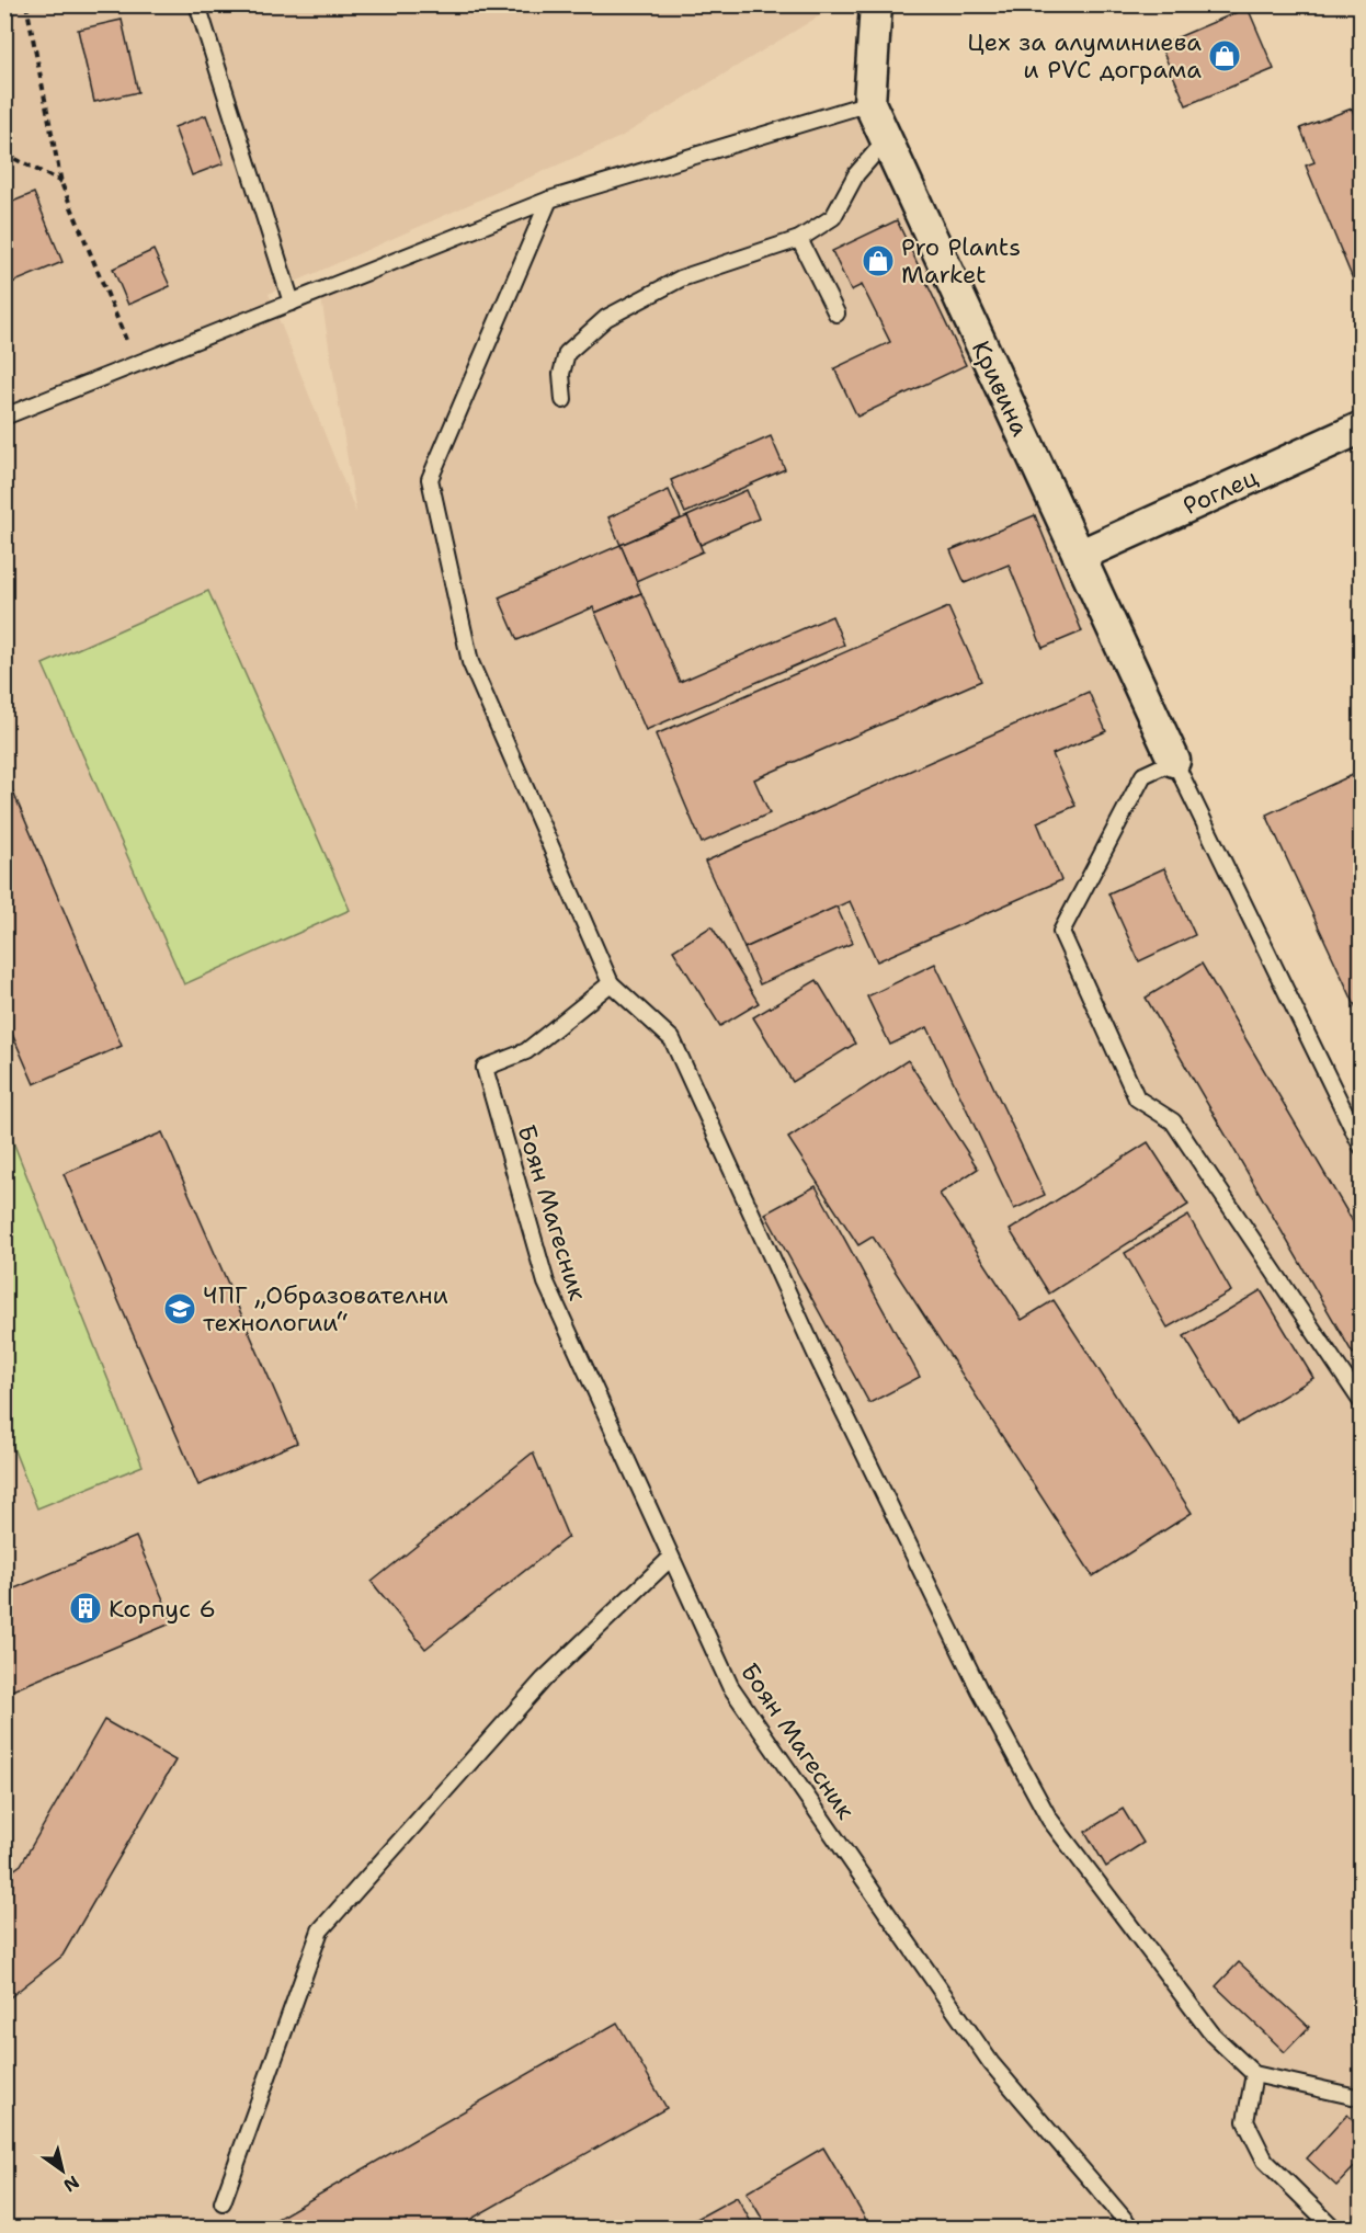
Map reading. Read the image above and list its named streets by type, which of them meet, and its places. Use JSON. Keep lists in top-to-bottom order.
{
  "streets": {
    "street": ["Кривина", "Роглец"],
    "lane": ["Боян Магесник"]
  },
  "crossings": [
    ["Кривина", "Роглец"]
  ],
  "places": {
    "shop": ["Цех за алуминиева и PVC дограма", "Pro Plants Market"],
    "school or university": ["ЧПГ „Образователни технологии“"],
    "building": ["Корпус 6"]
  },
  "north": "bottom right"
}
